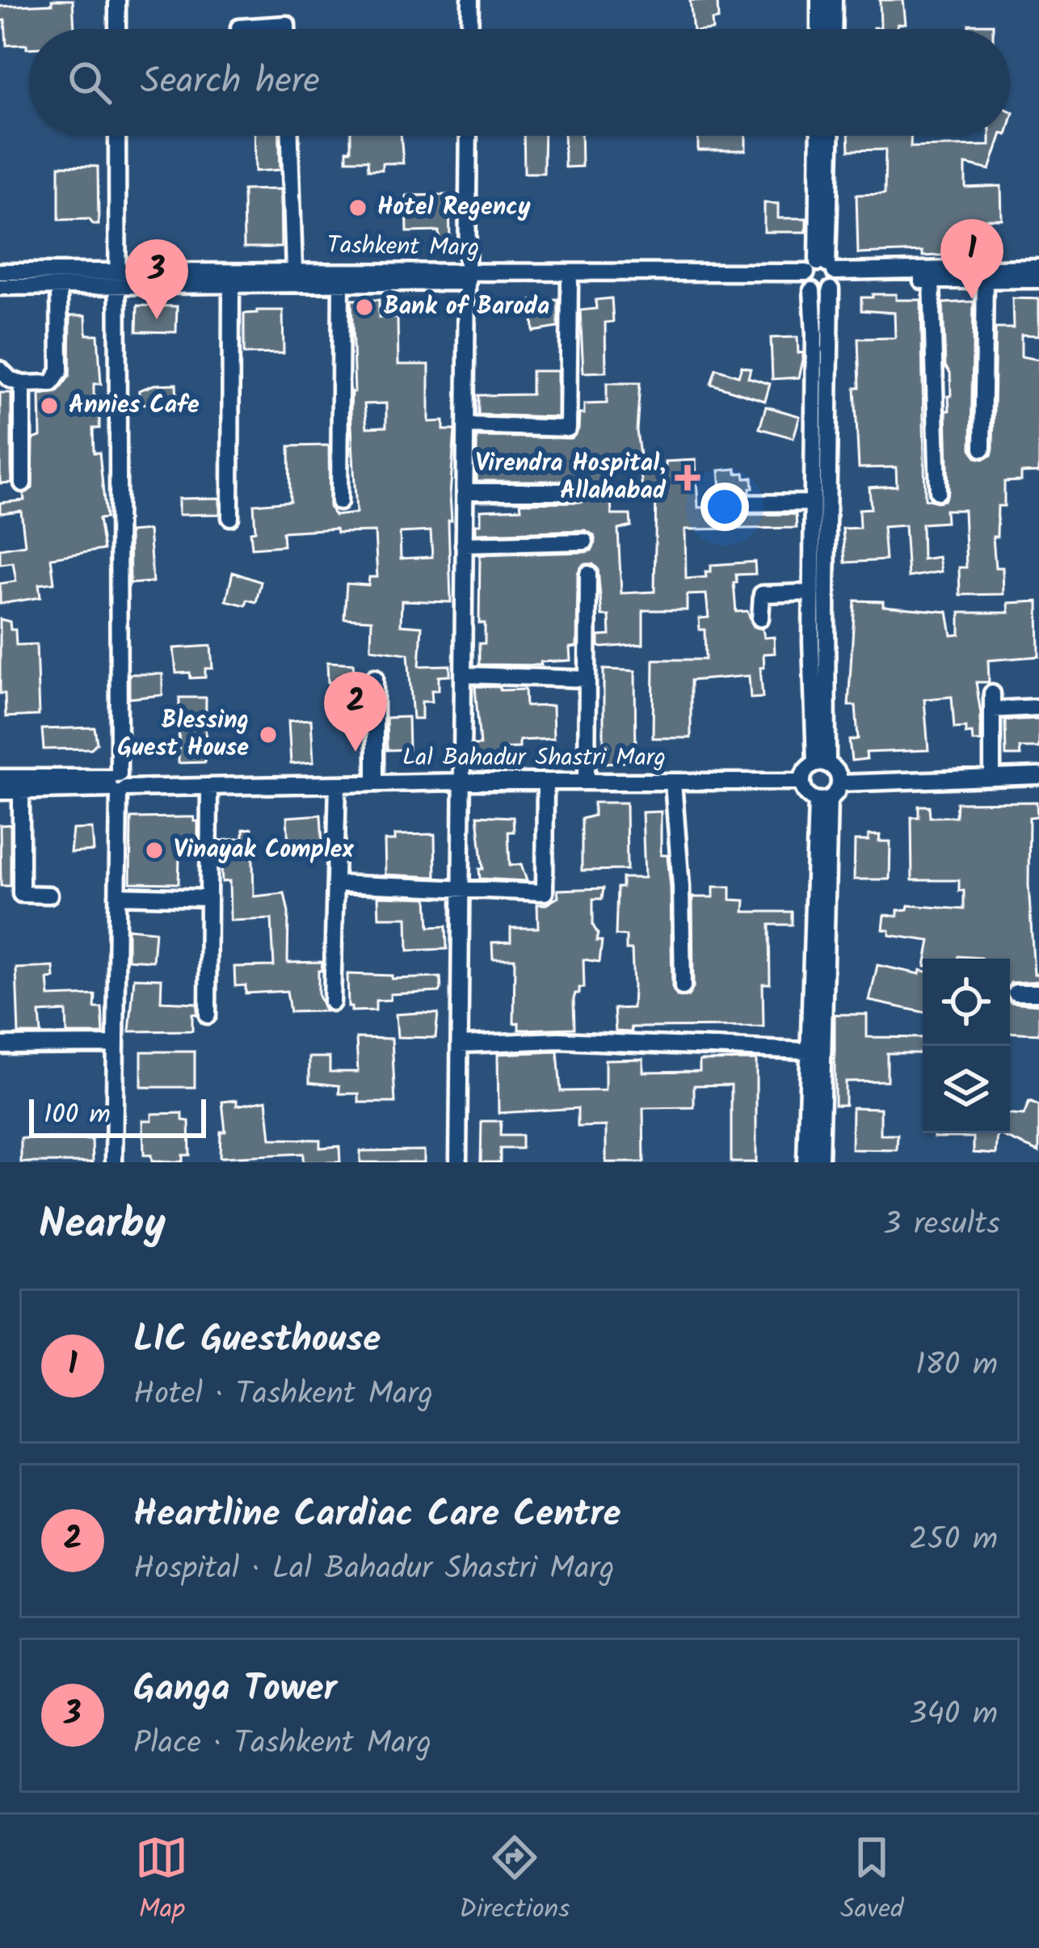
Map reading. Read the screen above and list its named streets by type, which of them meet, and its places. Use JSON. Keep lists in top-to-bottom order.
{
  "streets": {
    "street": ["Tashkent Marg", "Lal Bahadur Shastri Marg"]
  },
  "places": {
    "other": [
      "Hotel Regency",
      "Bank of Baroda",
      "Annies Cafe",
      "Blessing Guest House",
      "Vinayak Complex"
    ],
    "health": ["Virendra Hospital, Allahabad"]
  },
  "scale_bar": "100 m",
  "page": {
    "search": "Search here",
    "pins": ["1", "3", "2"],
    "scale": "100 m",
    "heading": ["Nearby", "3 results"],
    "list": [
      {
        "mark": "1",
        "name": "LIC Guesthouse",
        "note": "Hotel · Tashkent Marg",
        "value": "180 m"
      },
      {
        "mark": "2",
        "name": "Heartline Cardiac Care Centre",
        "note": "Hospital · Lal Bahadur Shastri Marg",
        "value": "250 m"
      },
      {
        "mark": "3",
        "name": "Ganga Tower",
        "note": "Place · Tashkent Marg",
        "value": "340 m"
      }
    ],
    "nav": ["Map", "Directions", "Saved"]
  }
}
